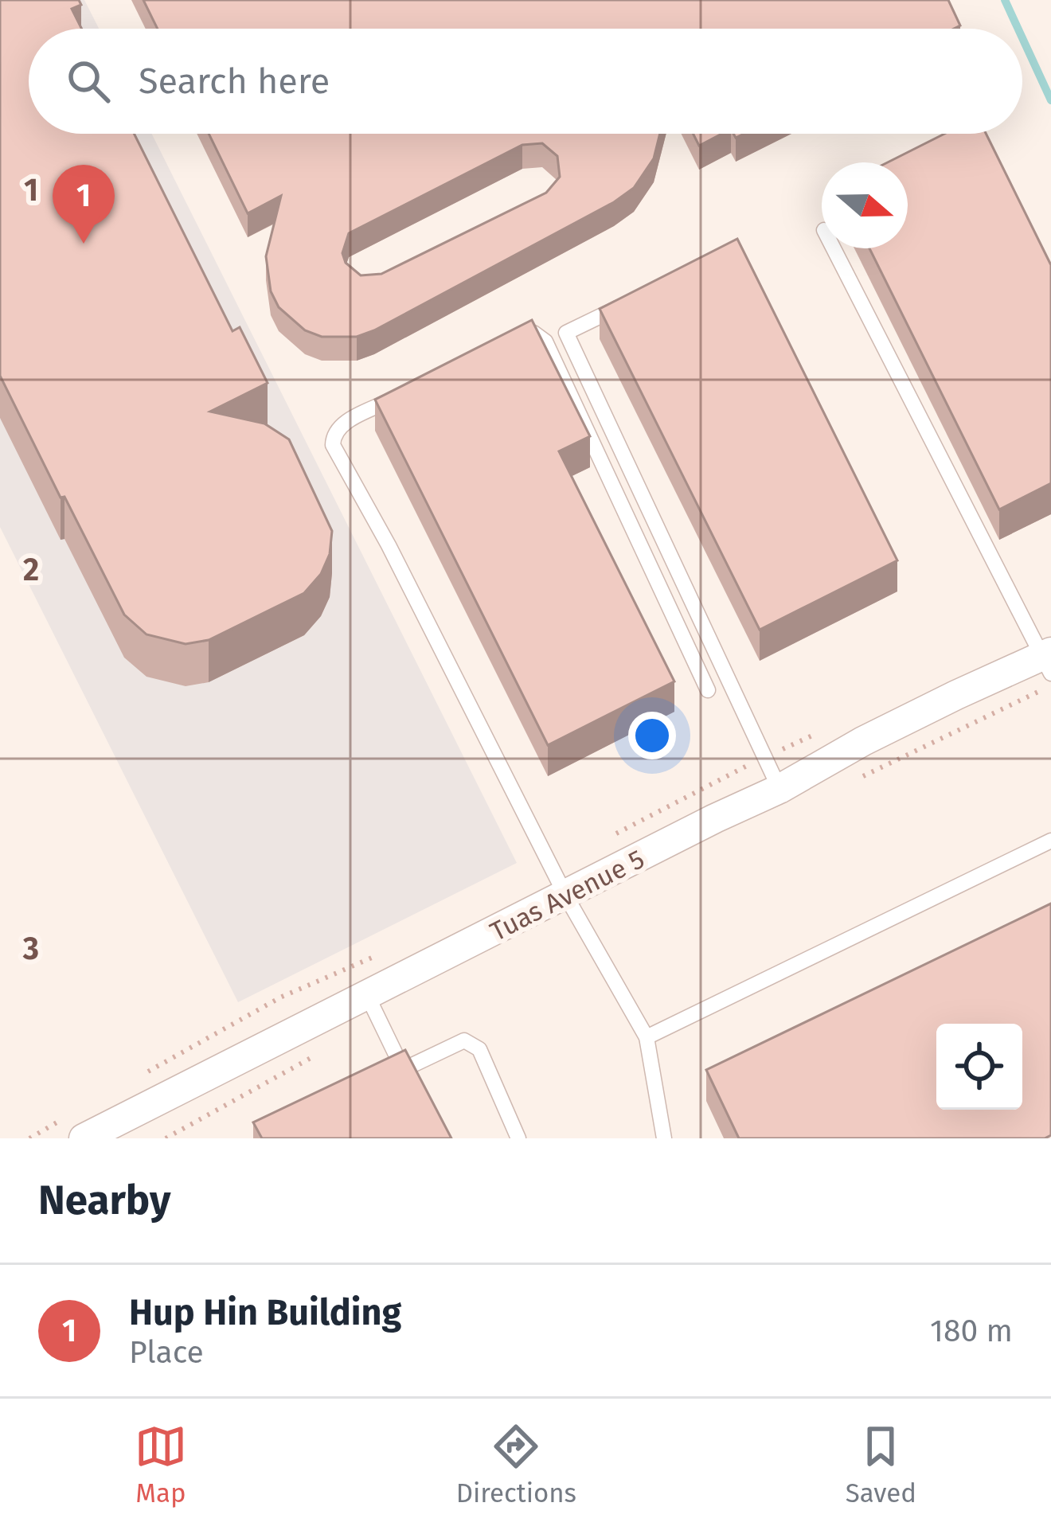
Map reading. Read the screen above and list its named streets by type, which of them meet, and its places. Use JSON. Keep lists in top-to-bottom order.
{
  "streets": {
    "street": ["Tuas Avenue 5"]
  },
  "north": "right",
  "page": {
    "search": "Search here",
    "pins": "1",
    "heading": "Nearby",
    "list": [
      {
        "mark": "1",
        "name": "Hup Hin Building",
        "note": "Place",
        "value": "180 m"
      }
    ],
    "nav": ["Map", "Directions", "Saved"]
  },
  "grid": {
    "rows": ["1", "2", "3"]
  }
}
